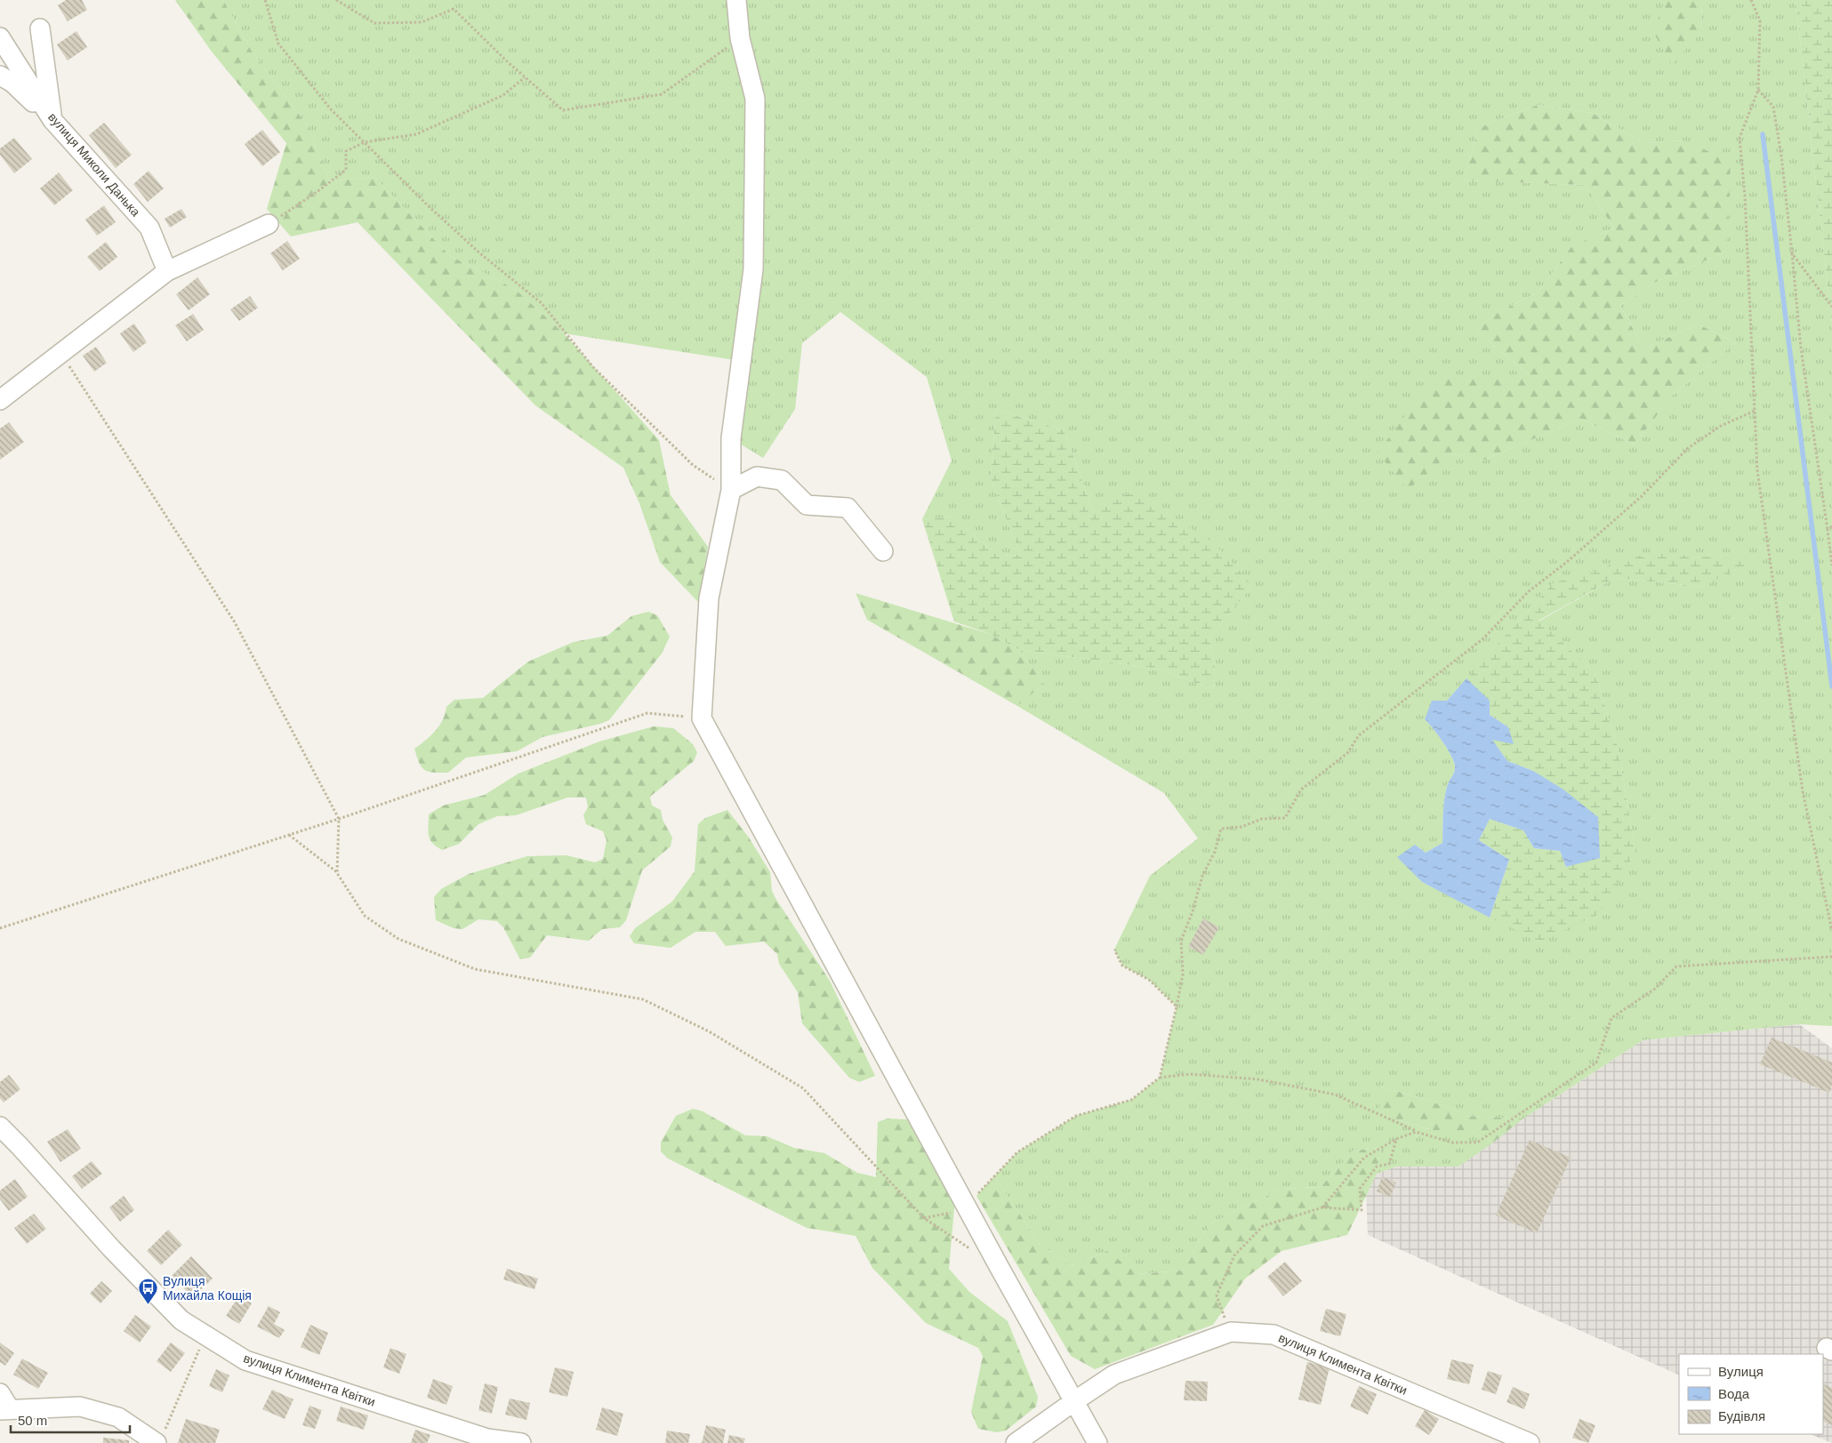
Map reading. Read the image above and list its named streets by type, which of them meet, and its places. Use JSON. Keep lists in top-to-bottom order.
{
  "streets": {
    "street": ["вулиця Миколи Данька", "вулиця Климента Квітки"]
  },
  "places": {
    "bus stop": ["Вулиця Михайла Кощія"]
  },
  "legend": ["Вулиця", "Вода", "Будівля"],
  "scale_bar": "50 m"
}
